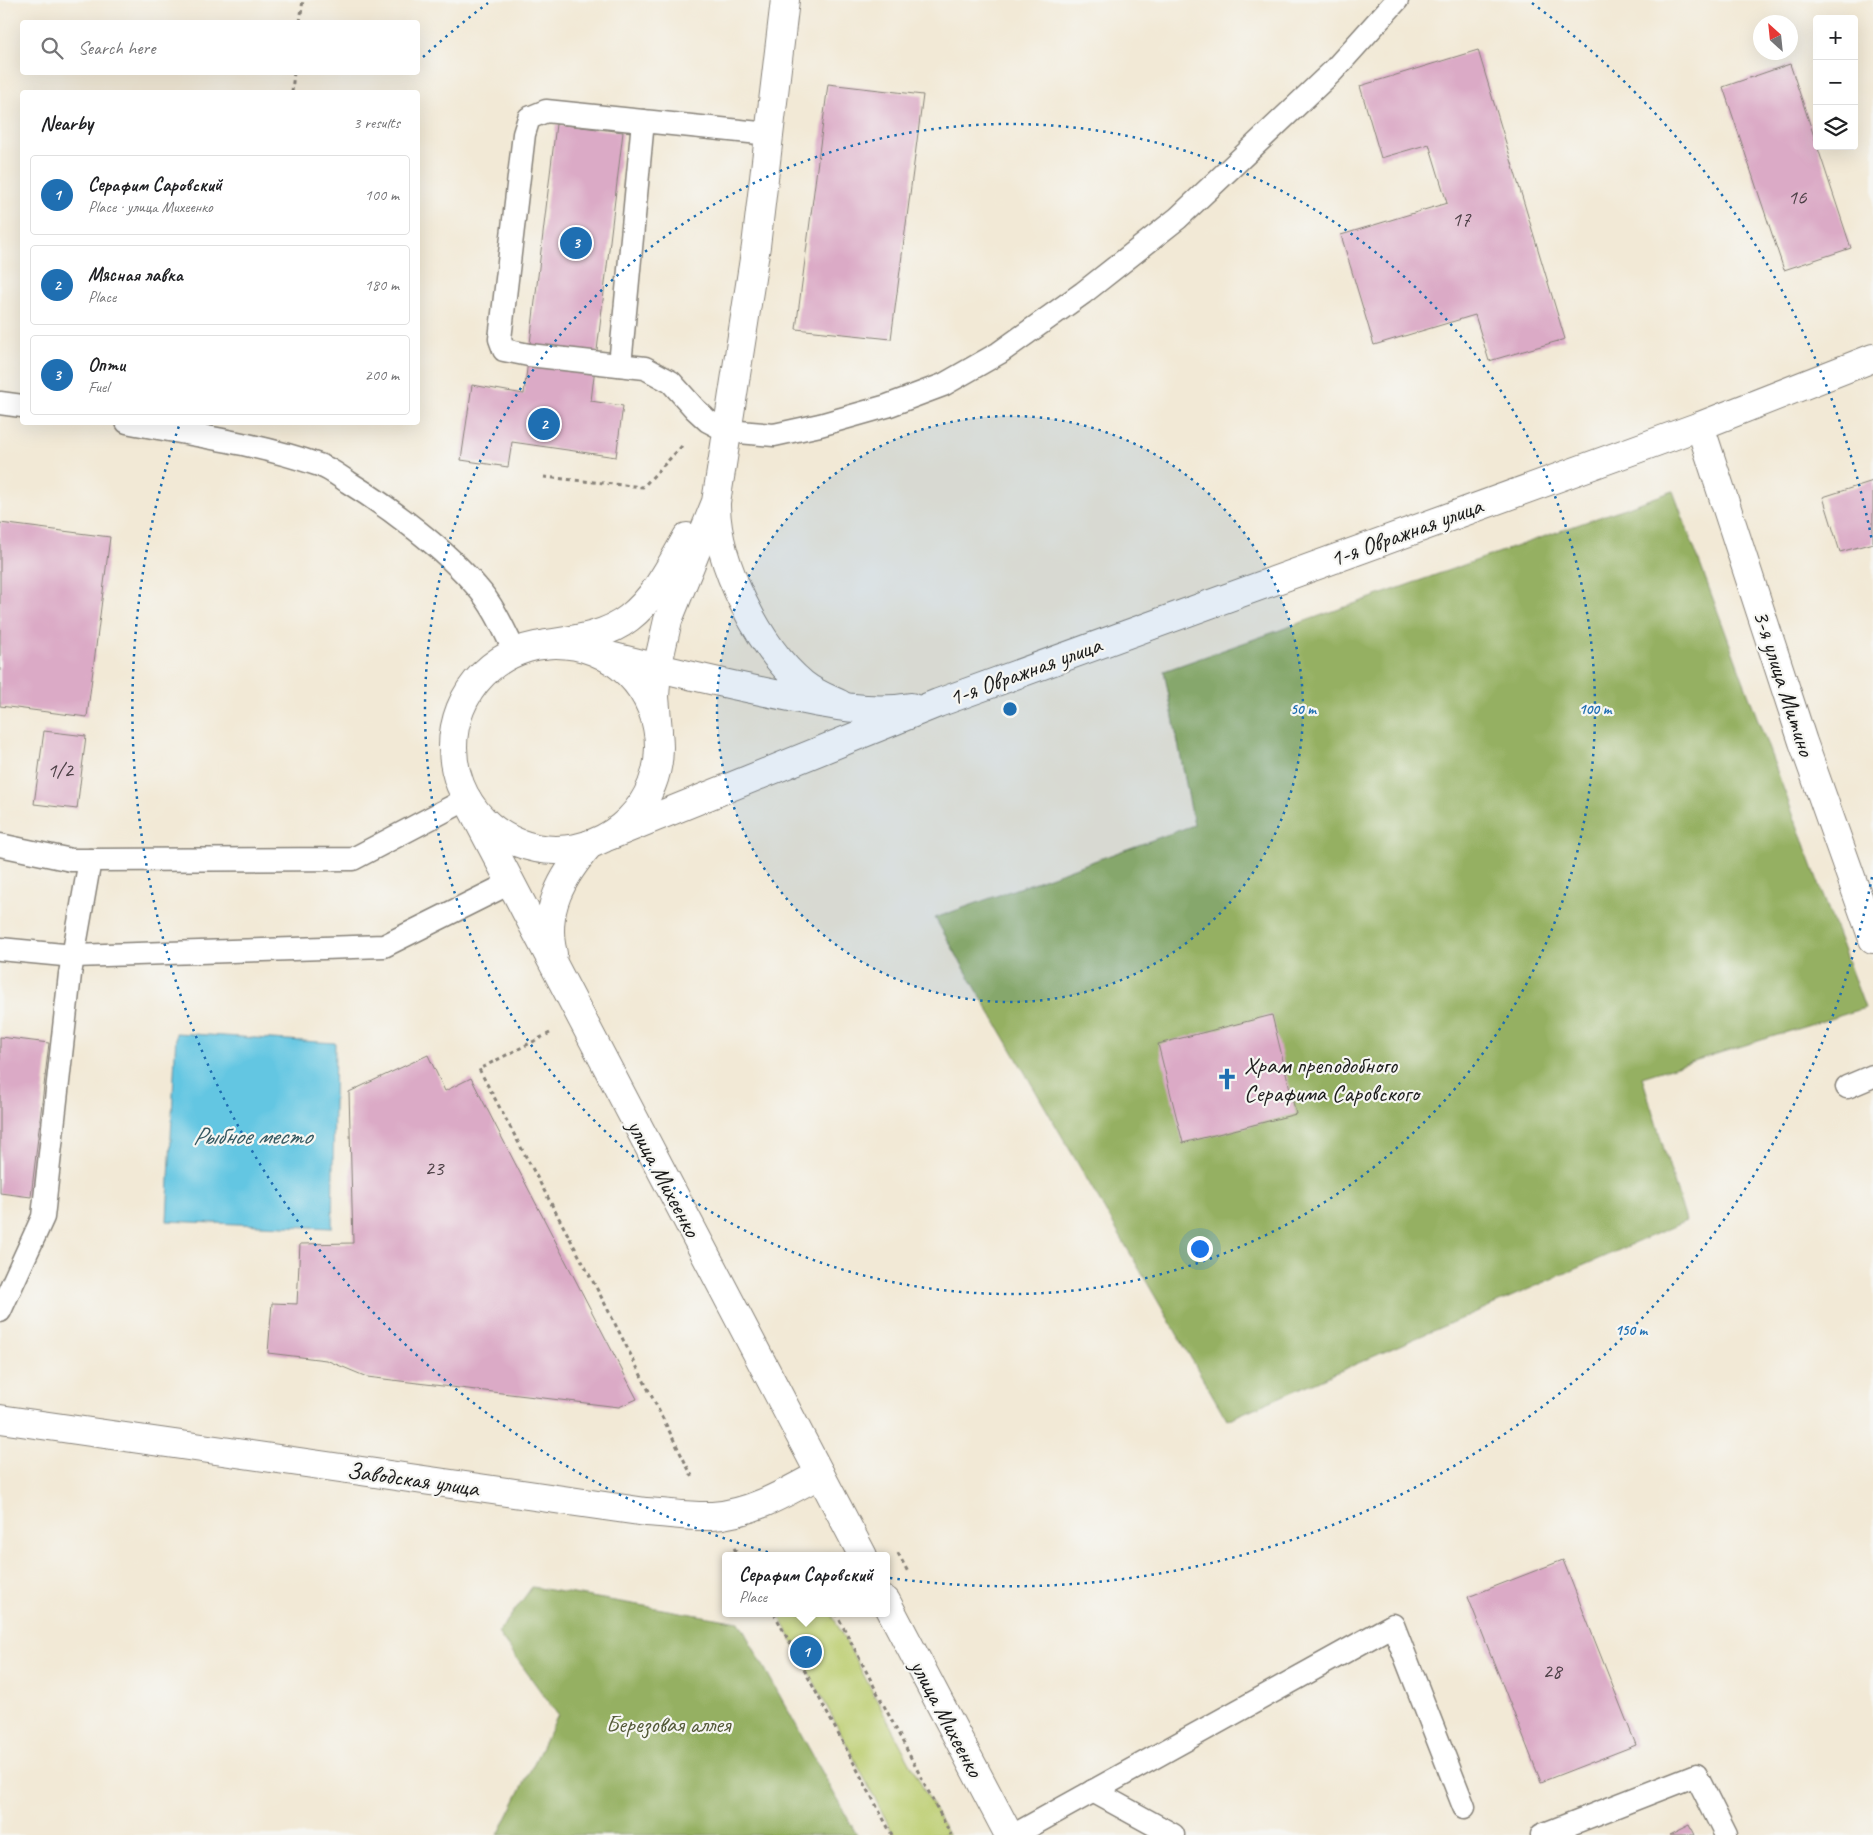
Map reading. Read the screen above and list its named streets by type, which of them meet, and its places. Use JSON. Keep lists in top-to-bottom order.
{
  "streets": {
    "street": [
      "1-я Овражная улица",
      "3-я улица Митино",
      "улица Михеенко",
      "Заводская улица"
    ]
  },
  "crossings": [
    ["1-я Овражная улица", "3-я улица Митино"],
    ["улица Михеенко", "Заводская улица"]
  ],
  "water": ["Рыбное место"],
  "parks": ["Березовая аллея"],
  "places": {
    "church": ["Храм преподобного Серафима Саровского"]
  },
  "house_numbers": [
    "16",
    "17",
    "1/2",
    "23",
    "28"
  ],
  "north": "top left",
  "page": {
    "map_buttons": ["+", "−"],
    "search": "Search here",
    "heading": ["Nearby", "3 results"],
    "list": [
      {
        "mark": "1",
        "name": "Серафим Саровский",
        "note": "Place · улица Михеенко",
        "value": "100 m"
      },
      {
        "mark": "2",
        "name": "Мясная лавка",
        "note": "Place",
        "value": "180 m"
      },
      {
        "mark": "3",
        "name": "Опти",
        "note": "Fuel",
        "value": "200 m"
      }
    ],
    "pins": ["3", "2", "1"],
    "popup": ["Серафим Саровский", "Place"]
  },
  "rings": ["50 m", "100 m", "150 m"]
}
